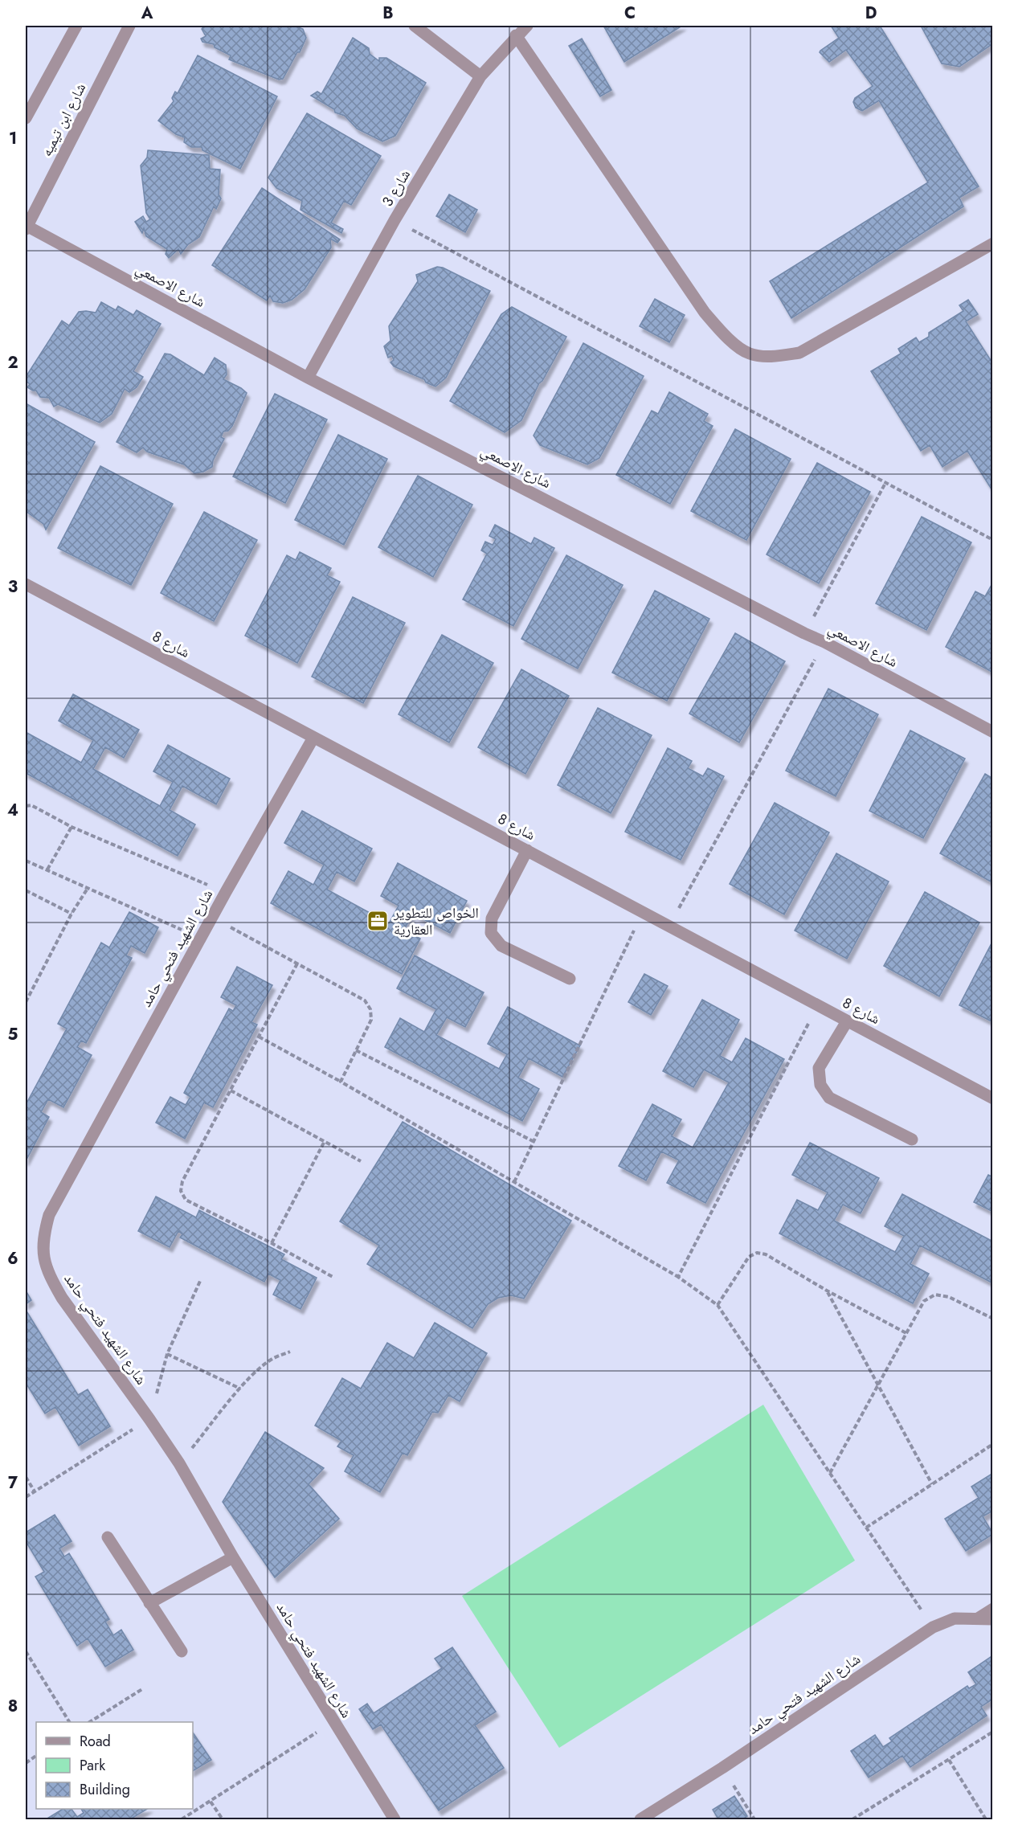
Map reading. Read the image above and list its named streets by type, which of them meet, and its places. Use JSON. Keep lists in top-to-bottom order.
{
  "streets": {
    "street": [
      "شارع ابن تيميه",
      "شارع 3",
      "شارع الاصمعي",
      "شارع 8",
      "شارع الشهيد فتحي حامد"
    ]
  },
  "crossings": [
    ["شارع ابن تيميه", "شارع الاصمعي"],
    ["شارع 3", "شارع الاصمعي"],
    ["شارع 8", "شارع الشهيد فتحي حامد"]
  ],
  "places": {
    "office": ["الخواص للتطوير العقارية"]
  },
  "legend": ["Road", "Park", "Building"],
  "grid": {
    "columns": [
      "A",
      "B",
      "C",
      "D"
    ],
    "rows": [
      "1",
      "2",
      "3",
      "4",
      "5",
      "6",
      "7",
      "8"
    ]
  }
}
